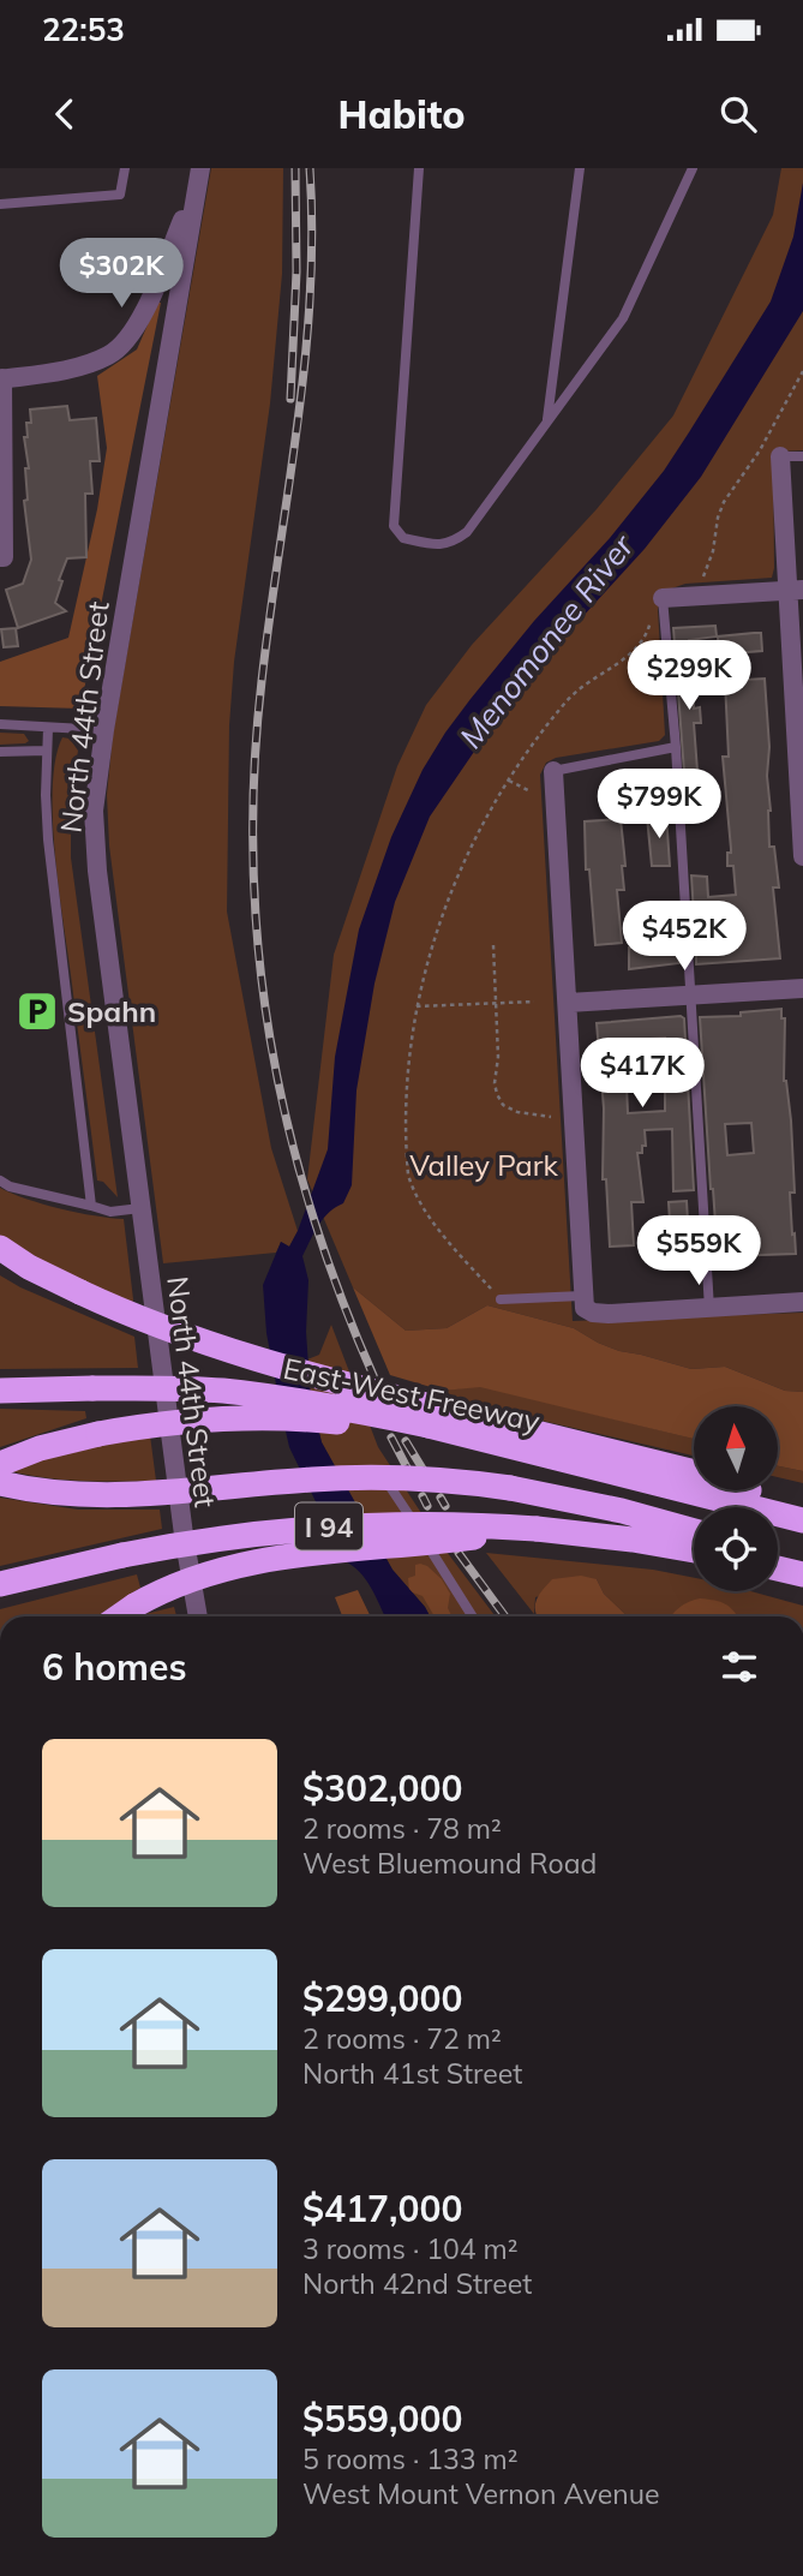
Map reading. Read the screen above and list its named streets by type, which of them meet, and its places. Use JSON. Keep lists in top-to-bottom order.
{
  "streets": {
    "highway": ["East-West Freeway", "I 94"],
    "street": ["North 44th Street"]
  },
  "water": ["Menomonee River"],
  "parks": ["Valley Park"],
  "places": {
    "parking": ["Spahn"]
  },
  "north": "top",
  "page": {
    "status": "22:53",
    "header": "Habito",
    "price": [
      "$302K",
      "$299K",
      "$799K",
      "$452K",
      "$417K",
      "$559K"
    ],
    "heading": "6 homes",
    "list": [
      {
        "name": "$302,000",
        "note": "2 rooms · 78 m² · West Bluemound Road"
      },
      {
        "name": "$299,000",
        "note": "2 rooms · 72 m² · North 41st Street"
      },
      {
        "name": "$417,000",
        "note": "3 rooms · 104 m² · North 42nd Street"
      },
      {
        "name": "$559,000",
        "note": "5 rooms · 133 m² · West Mount Vernon Avenue"
      }
    ]
  }
}
